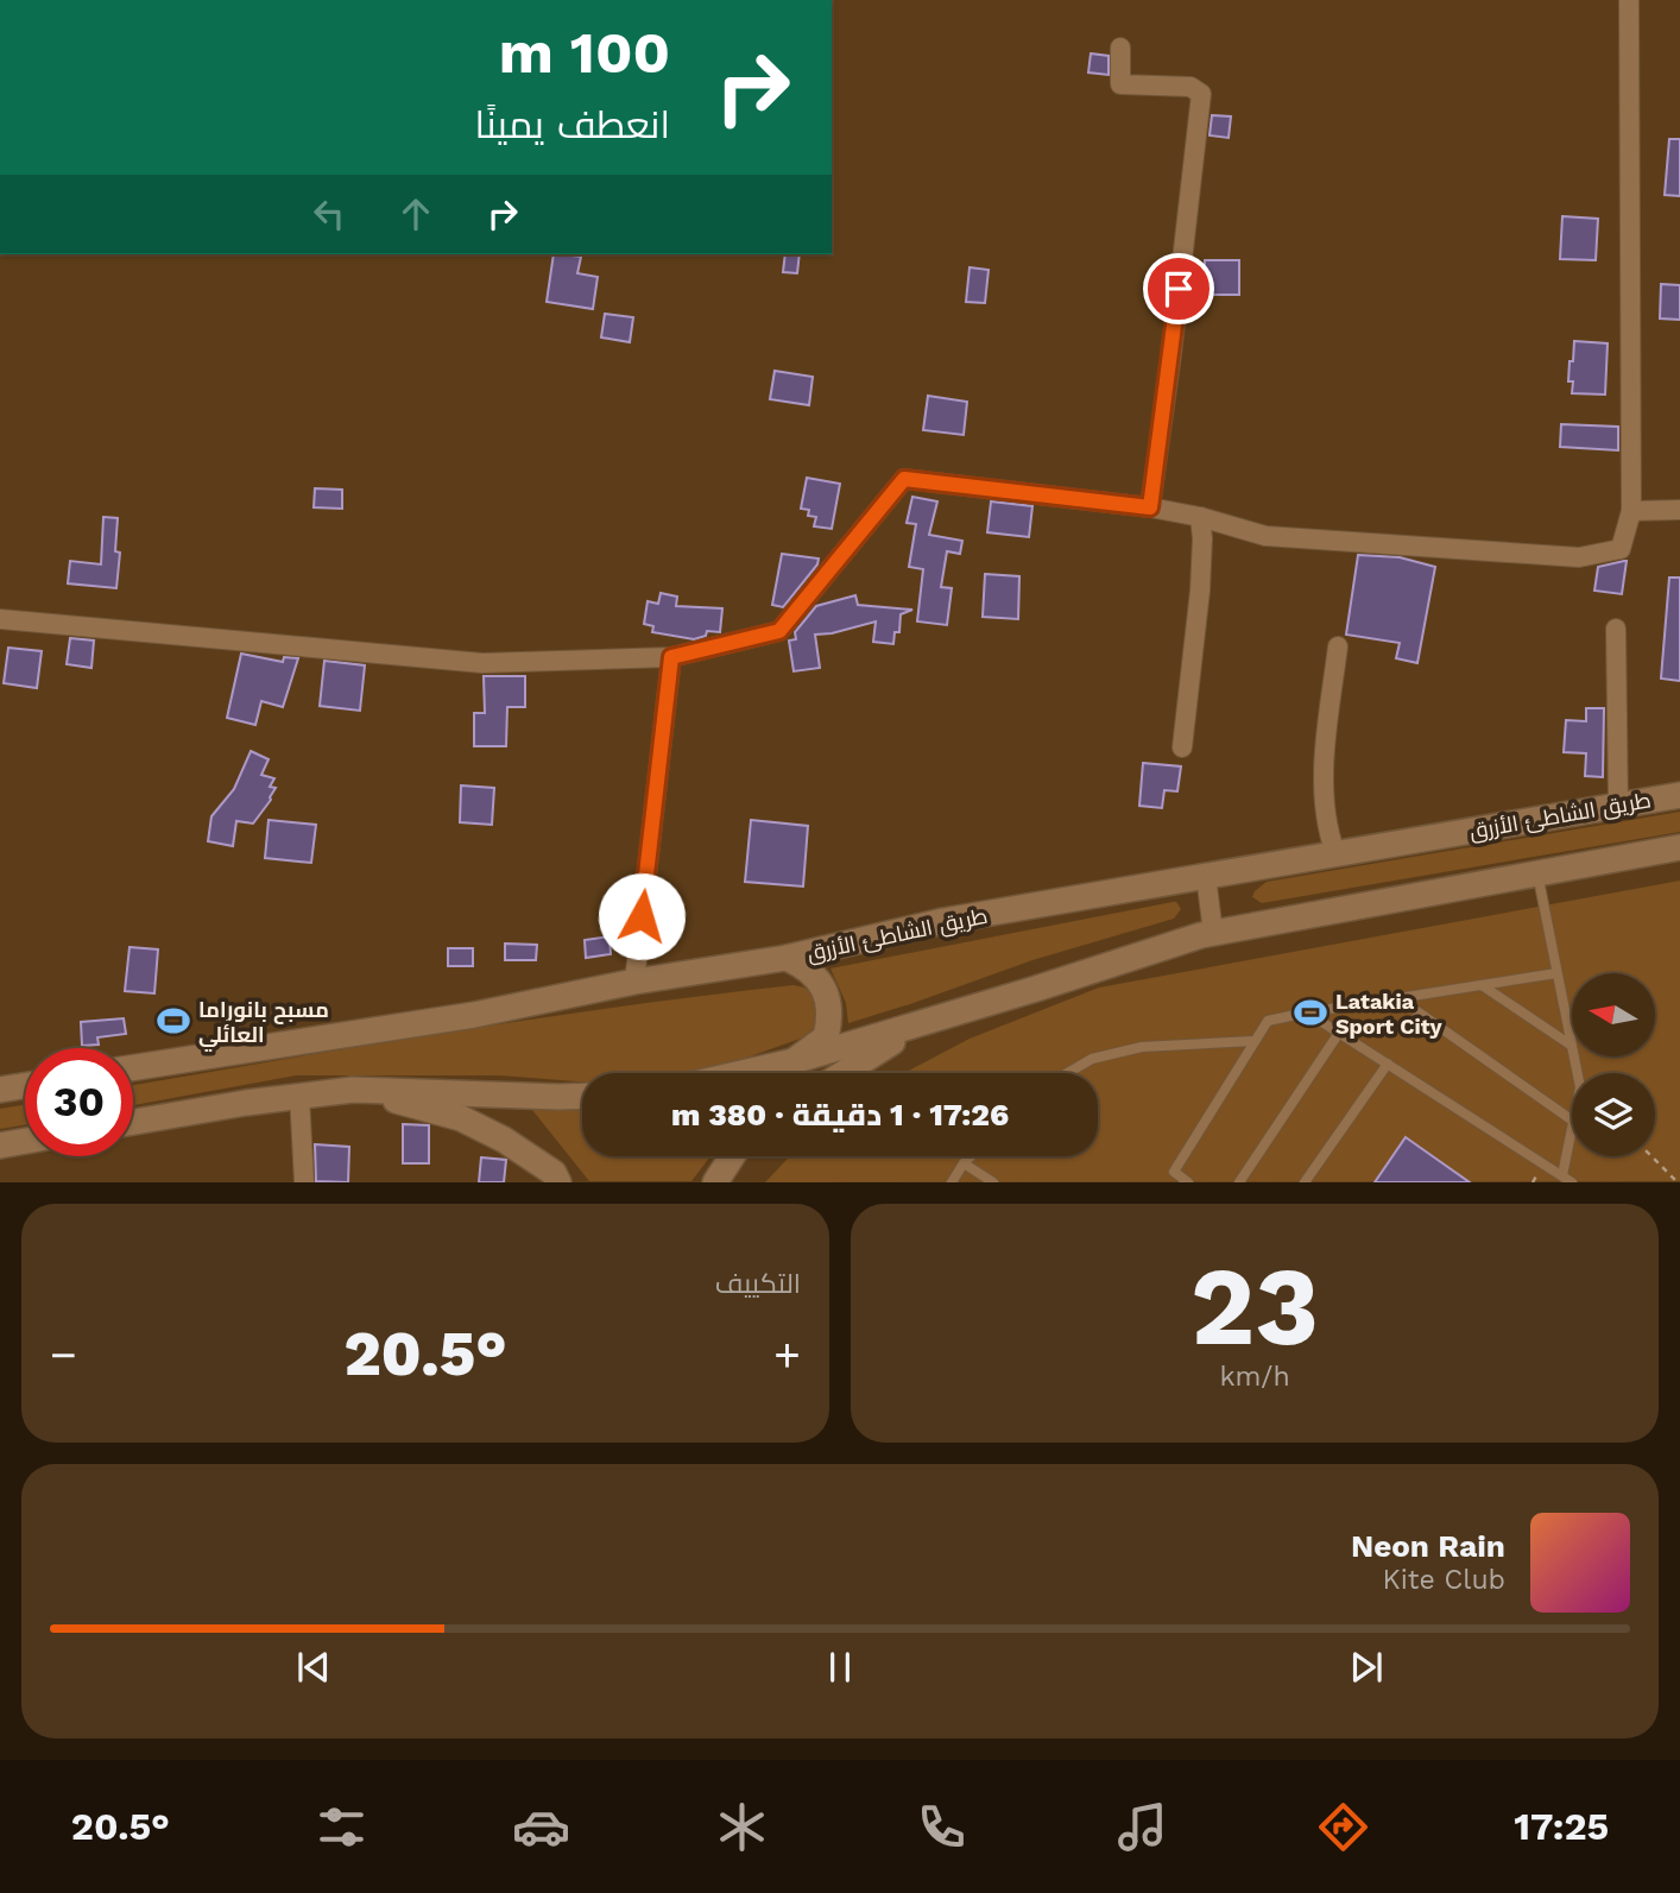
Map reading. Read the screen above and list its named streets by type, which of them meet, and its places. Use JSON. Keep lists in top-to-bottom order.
{
  "streets": {
    "main road": ["طريق الشاطئ الأزرق"]
  },
  "places": {
    "sports": ["Latakia Sport City", "مسبح بانوراما العائلي"]
  },
  "north": "left",
  "page": {
    "turn": ["100 m", "انعطف يمينًا"],
    "limit": "30",
    "trip": "17:26 · 1 دقيقة · 380 m",
    "tile": [
      ["23", "km/h"],
      "التكييف"
    ],
    "heat": ["−", "20.5°", "+"],
    "song": ["Neon Rain", "Kite Club"],
    "tabs": ["17:25", "20.5°"]
  }
}
